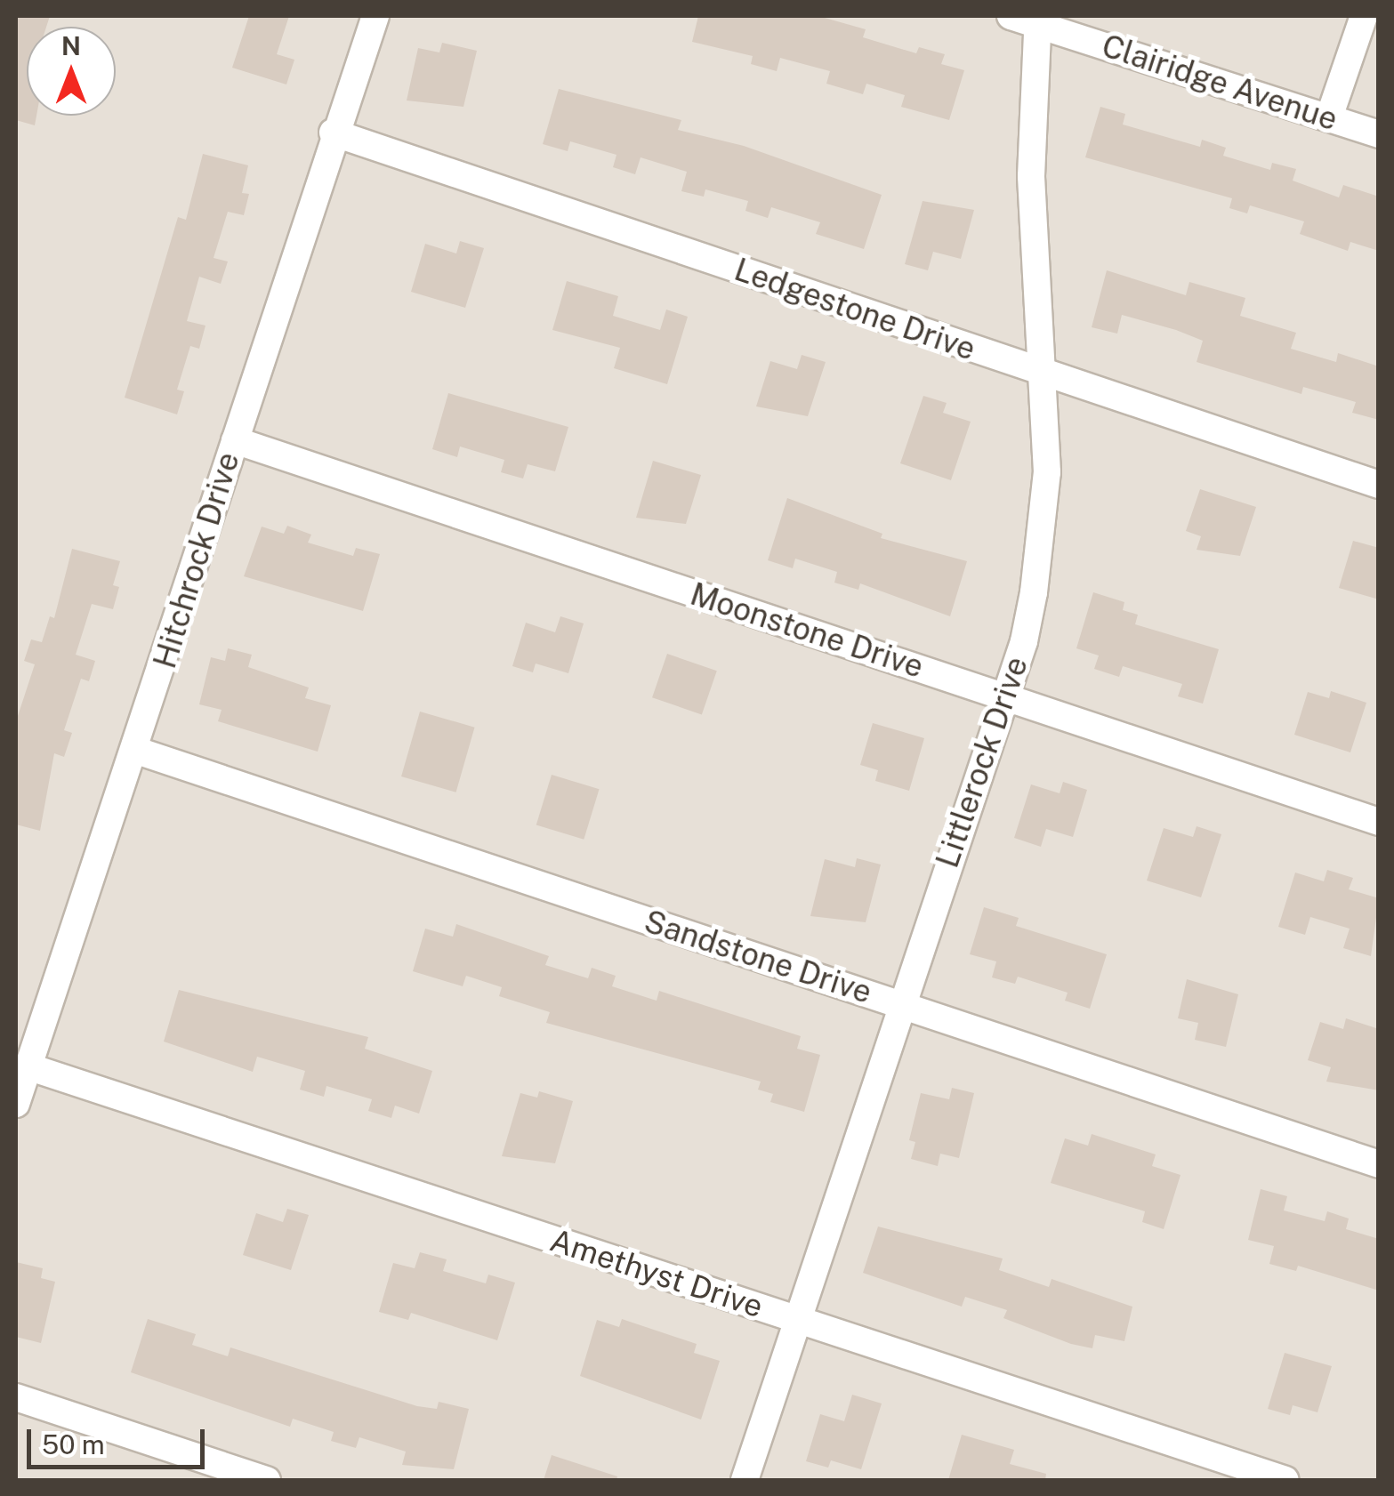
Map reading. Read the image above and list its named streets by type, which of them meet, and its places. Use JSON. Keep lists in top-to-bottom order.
{
  "streets": {
    "street": [
      "Clairidge Avenue",
      "Ledgestone Drive",
      "Hitchrock Drive",
      "Moonstone Drive",
      "Littlerock Drive",
      "Sandstone Drive",
      "Amethyst Drive"
    ]
  },
  "crossings": [
    ["Clairidge Avenue", "Littlerock Drive"],
    ["Ledgestone Drive", "Hitchrock Drive"],
    ["Ledgestone Drive", "Littlerock Drive"],
    ["Hitchrock Drive", "Moonstone Drive"],
    ["Hitchrock Drive", "Sandstone Drive"],
    ["Hitchrock Drive", "Amethyst Drive"],
    ["Moonstone Drive", "Littlerock Drive"],
    ["Littlerock Drive", "Sandstone Drive"],
    ["Littlerock Drive", "Amethyst Drive"]
  ],
  "scale_bar": "50 m",
  "north": "top"
}
